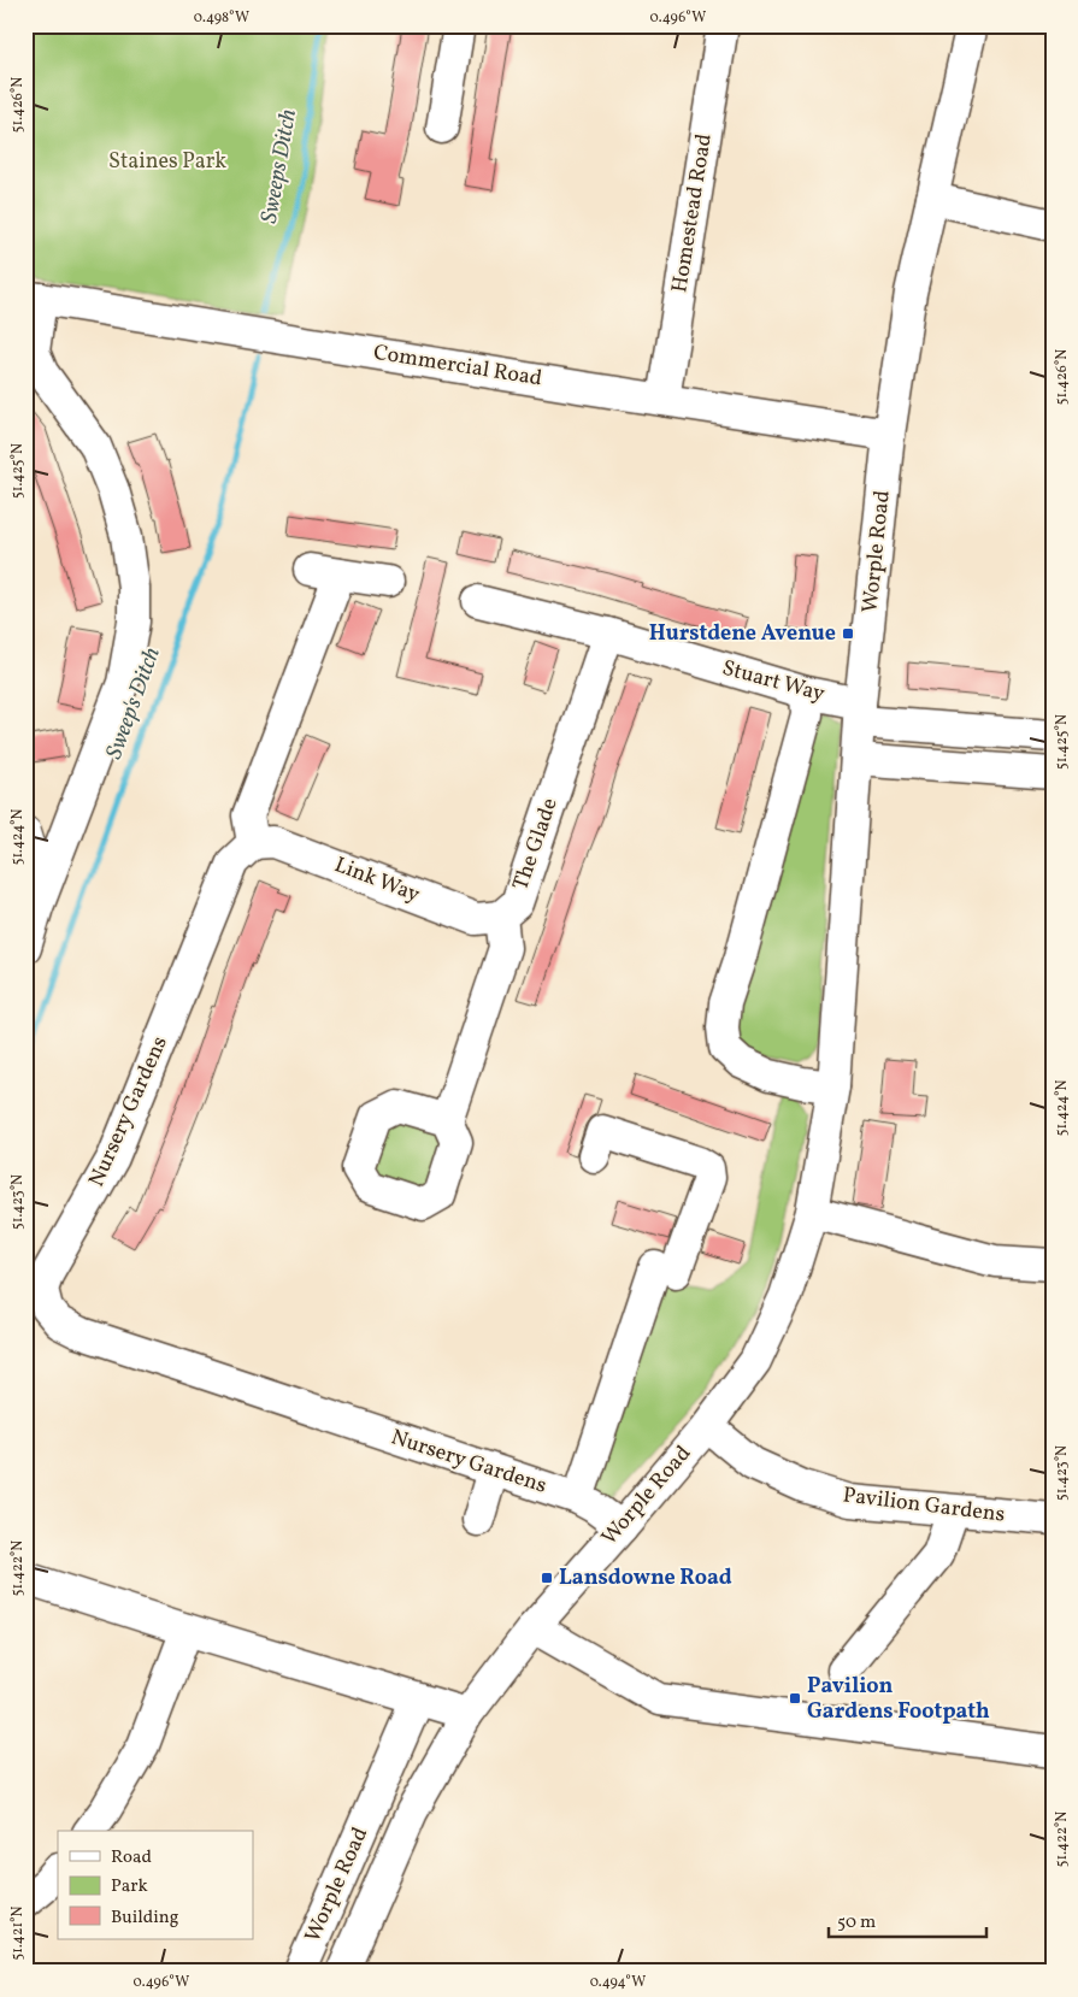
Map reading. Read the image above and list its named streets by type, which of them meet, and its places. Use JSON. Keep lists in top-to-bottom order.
{
  "streets": {
    "street": [
      "Homestead Road",
      "Commercial Road",
      "Worple Road",
      "Stuart Way",
      "The Glade",
      "Link Way",
      "Nursery Gardens",
      "Pavilion Gardens"
    ]
  },
  "crossings": [
    ["Homestead Road", "Commercial Road"],
    ["Commercial Road", "Worple Road"],
    ["Worple Road", "Stuart Way"],
    ["Worple Road", "Nursery Gardens"],
    ["Worple Road", "Pavilion Gardens"],
    ["Stuart Way", "The Glade"],
    ["The Glade", "Link Way"],
    ["Link Way", "Nursery Gardens"]
  ],
  "water": ["Sweeps Ditch", "Sweep's Ditch"],
  "parks": ["Staines Park"],
  "places": {
    "transit": ["Hurstdene Avenue", "Lansdowne Road", "Pavilion Gardens Footpath"]
  },
  "legend": ["Road", "Park", "Building"],
  "scale_bar": "50 m",
  "coordinates": [
    "0.498°W",
    "0.496°W",
    "51.426°N",
    "51.425°N",
    "51.424°N",
    "51.423°N",
    "51.422°N",
    "51.421°N",
    "0.494°W"
  ]
}
